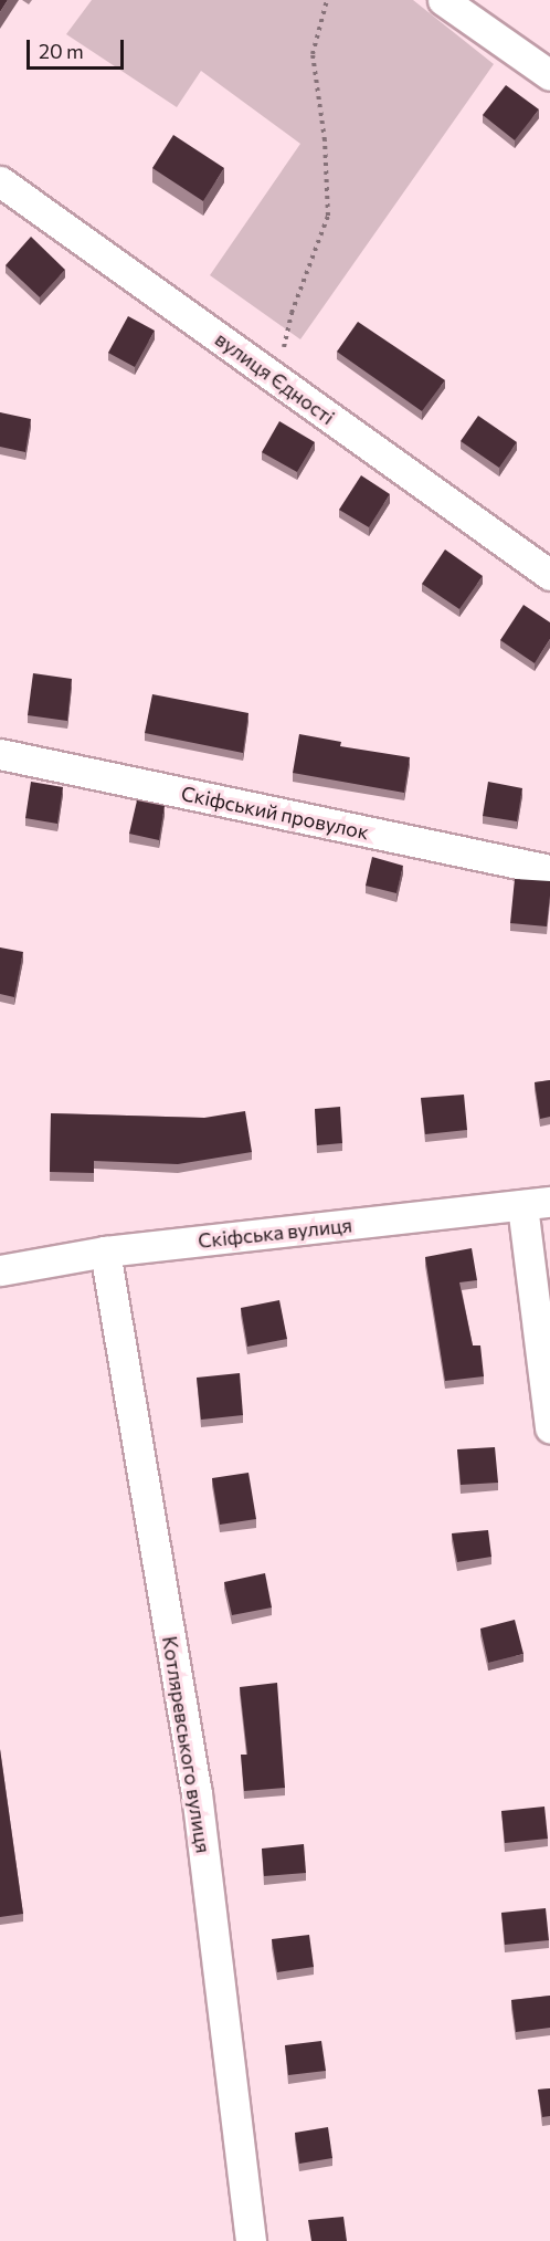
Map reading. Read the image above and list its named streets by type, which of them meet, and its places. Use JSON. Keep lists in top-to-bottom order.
{
  "streets": {
    "street": [
      "вулиця Єдності",
      "Скіфський провулок",
      "Скіфська вулиця",
      "Котляревського вулиця"
    ]
  },
  "crossings": [
    ["Скіфська вулиця", "Котляревського вулиця"]
  ],
  "scale_bar": "20 m"
}
